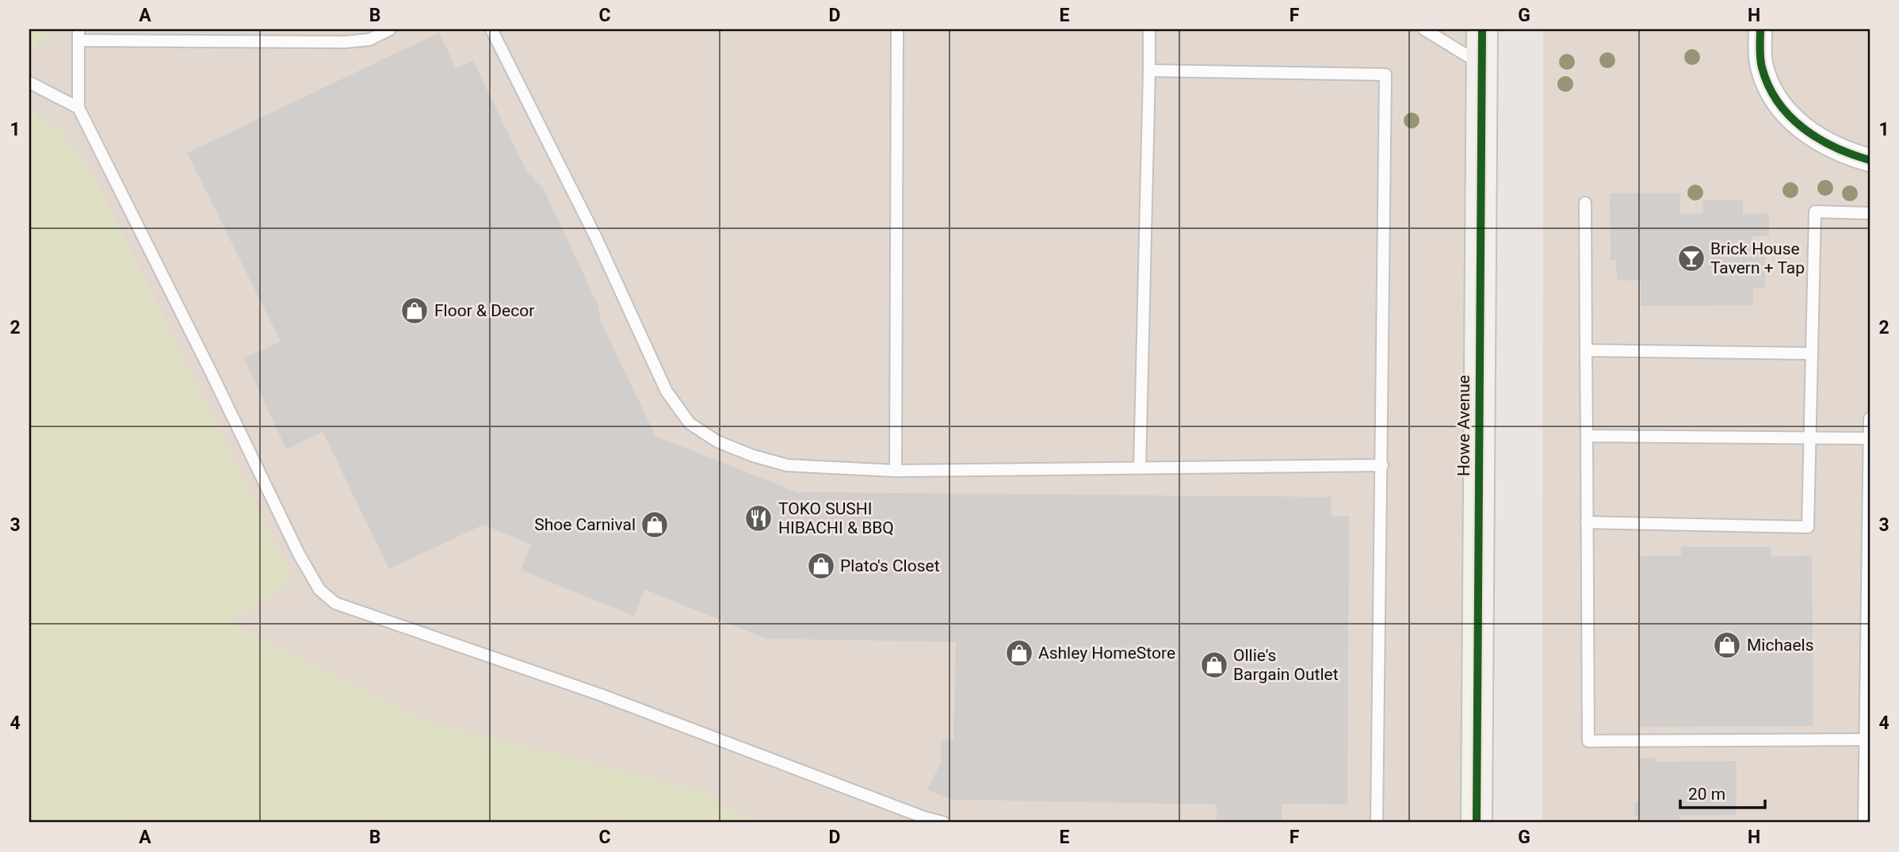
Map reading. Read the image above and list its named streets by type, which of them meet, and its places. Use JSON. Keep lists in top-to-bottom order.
{
  "streets": {
    "street": ["Howe Avenue"]
  },
  "places": {
    "bar": ["Brick House Tavern + Tap"],
    "shop": [
      "Floor & Decor",
      "Shoe Carnival",
      "Plato's Closet",
      "Michaels",
      "Ashley HomeStore",
      "Ollie's Bargain Outlet"
    ],
    "restaurant": ["TOKO SUSHI HIBACHI & BBQ"]
  },
  "scale_bar": "20 m",
  "grid": {
    "columns": [
      "A",
      "B",
      "C",
      "D",
      "E",
      "F",
      "G",
      "H"
    ],
    "rows": [
      "1",
      "2",
      "3",
      "4"
    ]
  }
}
